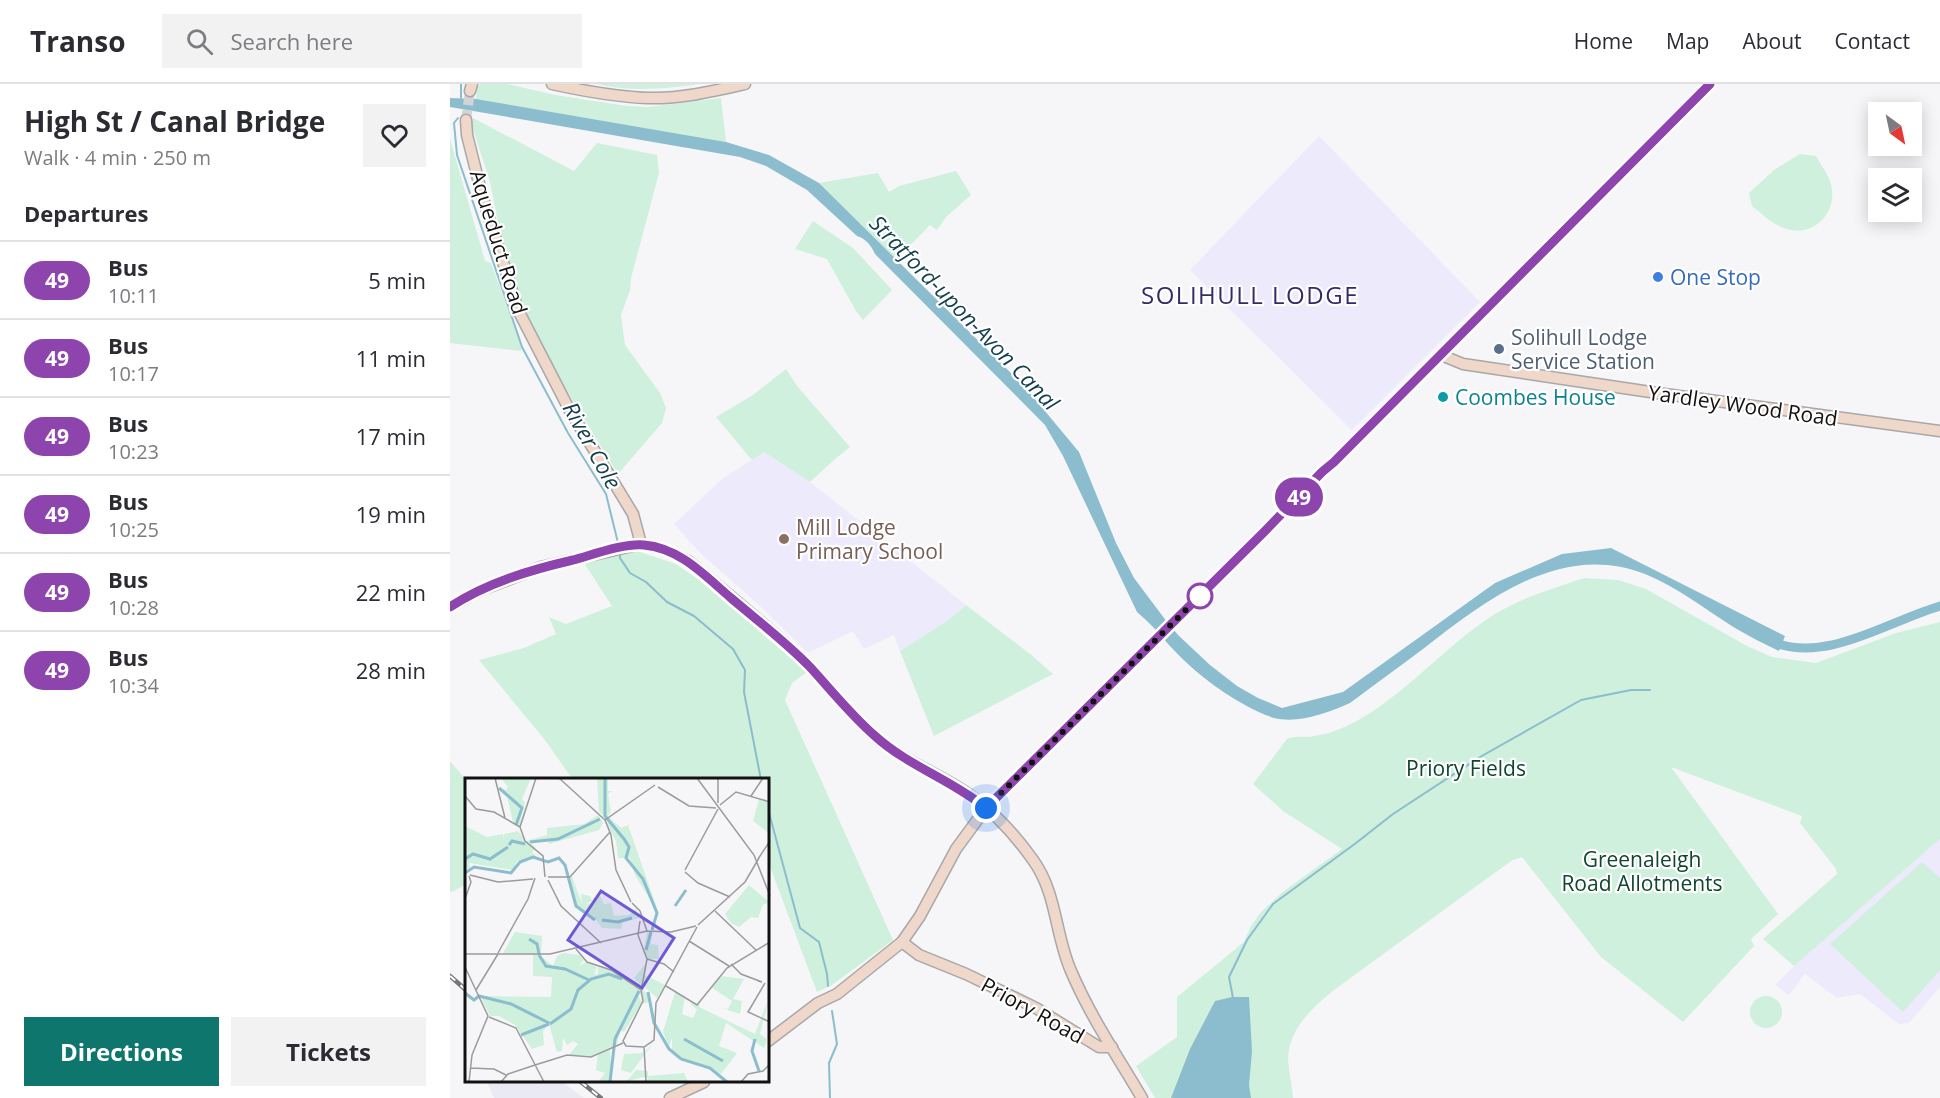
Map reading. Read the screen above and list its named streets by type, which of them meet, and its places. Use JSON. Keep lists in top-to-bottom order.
{
  "streets": {
    "street": ["Aqueduct Road", "Yardley Wood Road", "Priory Road"]
  },
  "districts": ["SOLIHULL LODGE"],
  "water": ["Stratford-upon-Avon Canal", "River Cole"],
  "parks": ["Priory Fields", "Greenaleigh Road Allotments"],
  "places": [
    "One Stop",
    "Solihull Lodge Service Station",
    "Coombes House",
    "Mill Lodge Primary School"
  ],
  "lines": ["bus line 49"],
  "north": "bottom right",
  "page": {
    "header": "Transo",
    "search": "Search here",
    "nav": [
      "Home",
      "Map",
      "About",
      "Contact"
    ],
    "heading": [
      ["High St / Canal Bridge", "Walk · 4 min · 250 m"],
      "Departures"
    ],
    "on_map": "49",
    "list": [
      {
        "mark": "49",
        "name": "Bus",
        "note": "10:11",
        "value": "5 min"
      },
      {
        "mark": "49",
        "name": "Bus",
        "note": "10:17",
        "value": "11 min"
      },
      {
        "mark": "49",
        "name": "Bus",
        "note": "10:23",
        "value": "17 min"
      },
      {
        "mark": "49",
        "name": "Bus",
        "note": "10:25",
        "value": "19 min"
      },
      {
        "mark": "49",
        "name": "Bus",
        "note": "10:28",
        "value": "22 min"
      },
      {
        "mark": "49",
        "name": "Bus",
        "note": "10:34",
        "value": "28 min"
      }
    ],
    "buttons": ["Directions", "Tickets"]
  }
}
